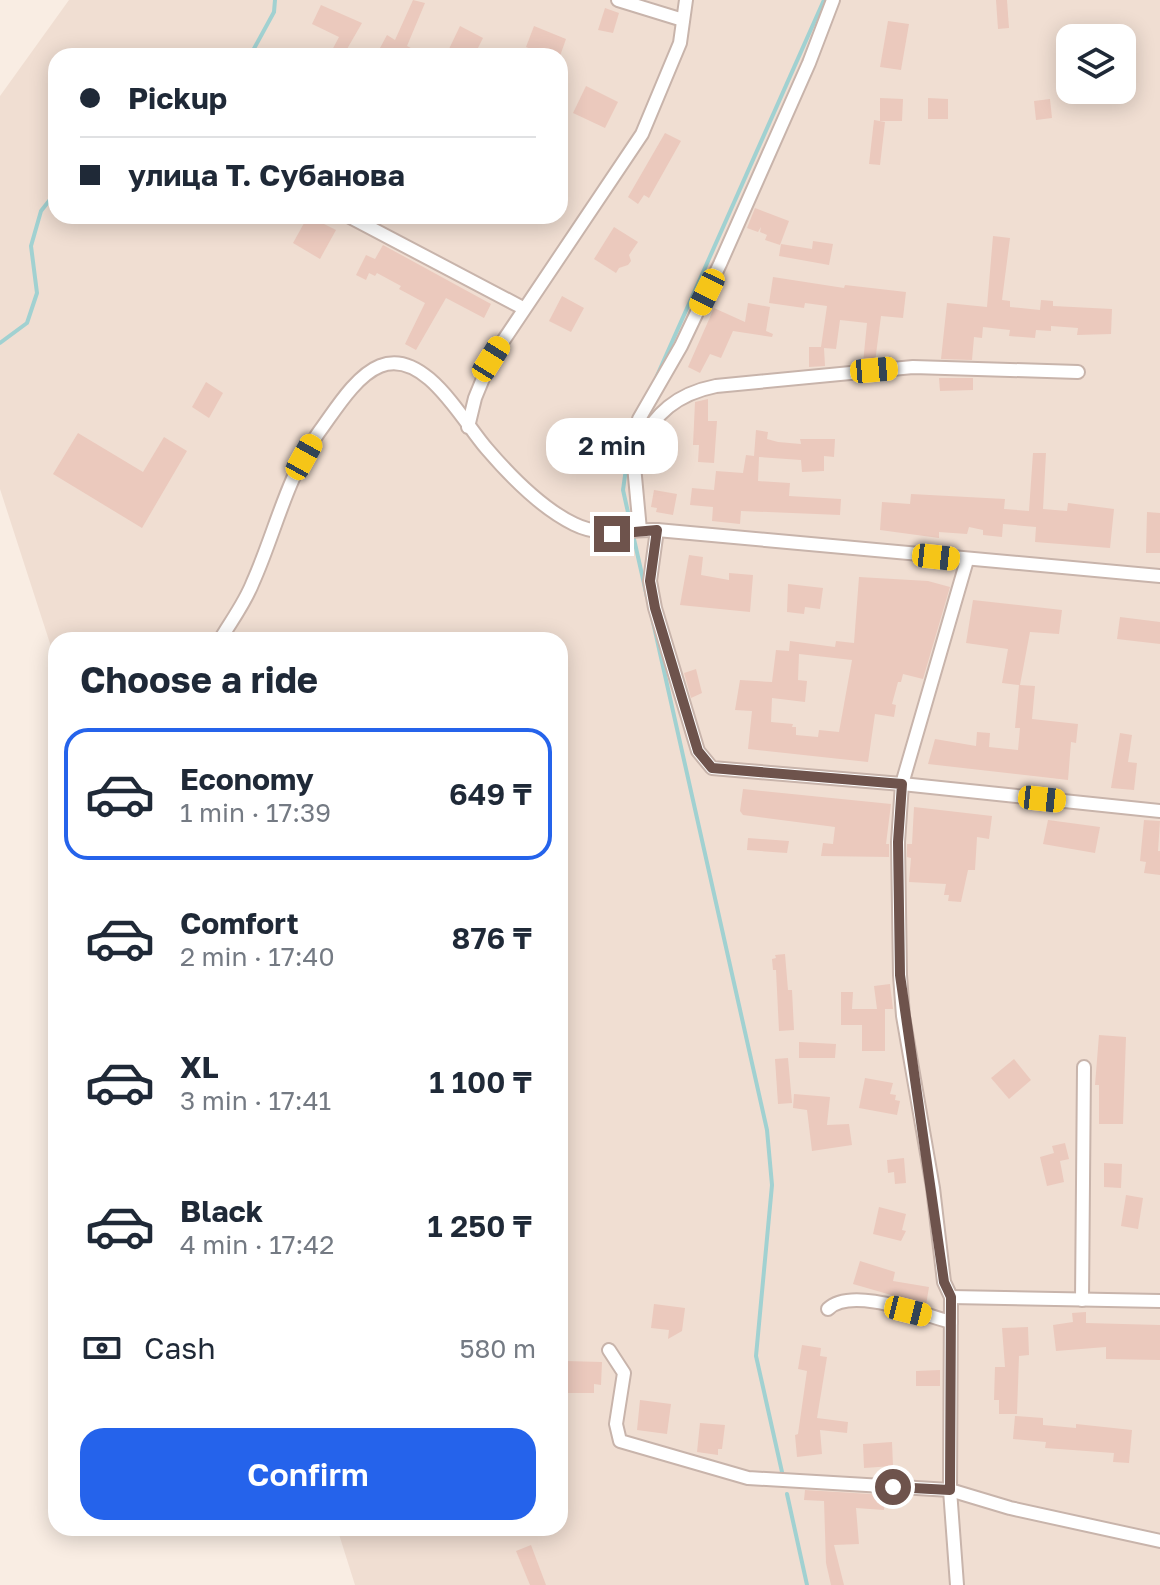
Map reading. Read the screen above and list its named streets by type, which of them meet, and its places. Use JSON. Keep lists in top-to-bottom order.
{
  "page": {
    "banner": ["Pickup", "улица Т. Субанова"],
    "bubble": "2 min",
    "heading": "Choose a ride",
    "list": [
      {
        "name": "Economy",
        "note": "1 min · 17:39",
        "value": "649 ₸"
      },
      {
        "name": "Comfort",
        "note": "2 min · 17:40",
        "value": "876 ₸"
      },
      {
        "name": "XL",
        "note": "3 min · 17:41",
        "value": "1 100 ₸"
      },
      {
        "name": "Black",
        "note": "4 min · 17:42",
        "value": "1 250 ₸"
      }
    ],
    "pay": ["Cash", "580 m"],
    "buttons": "Confirm"
  }
}
